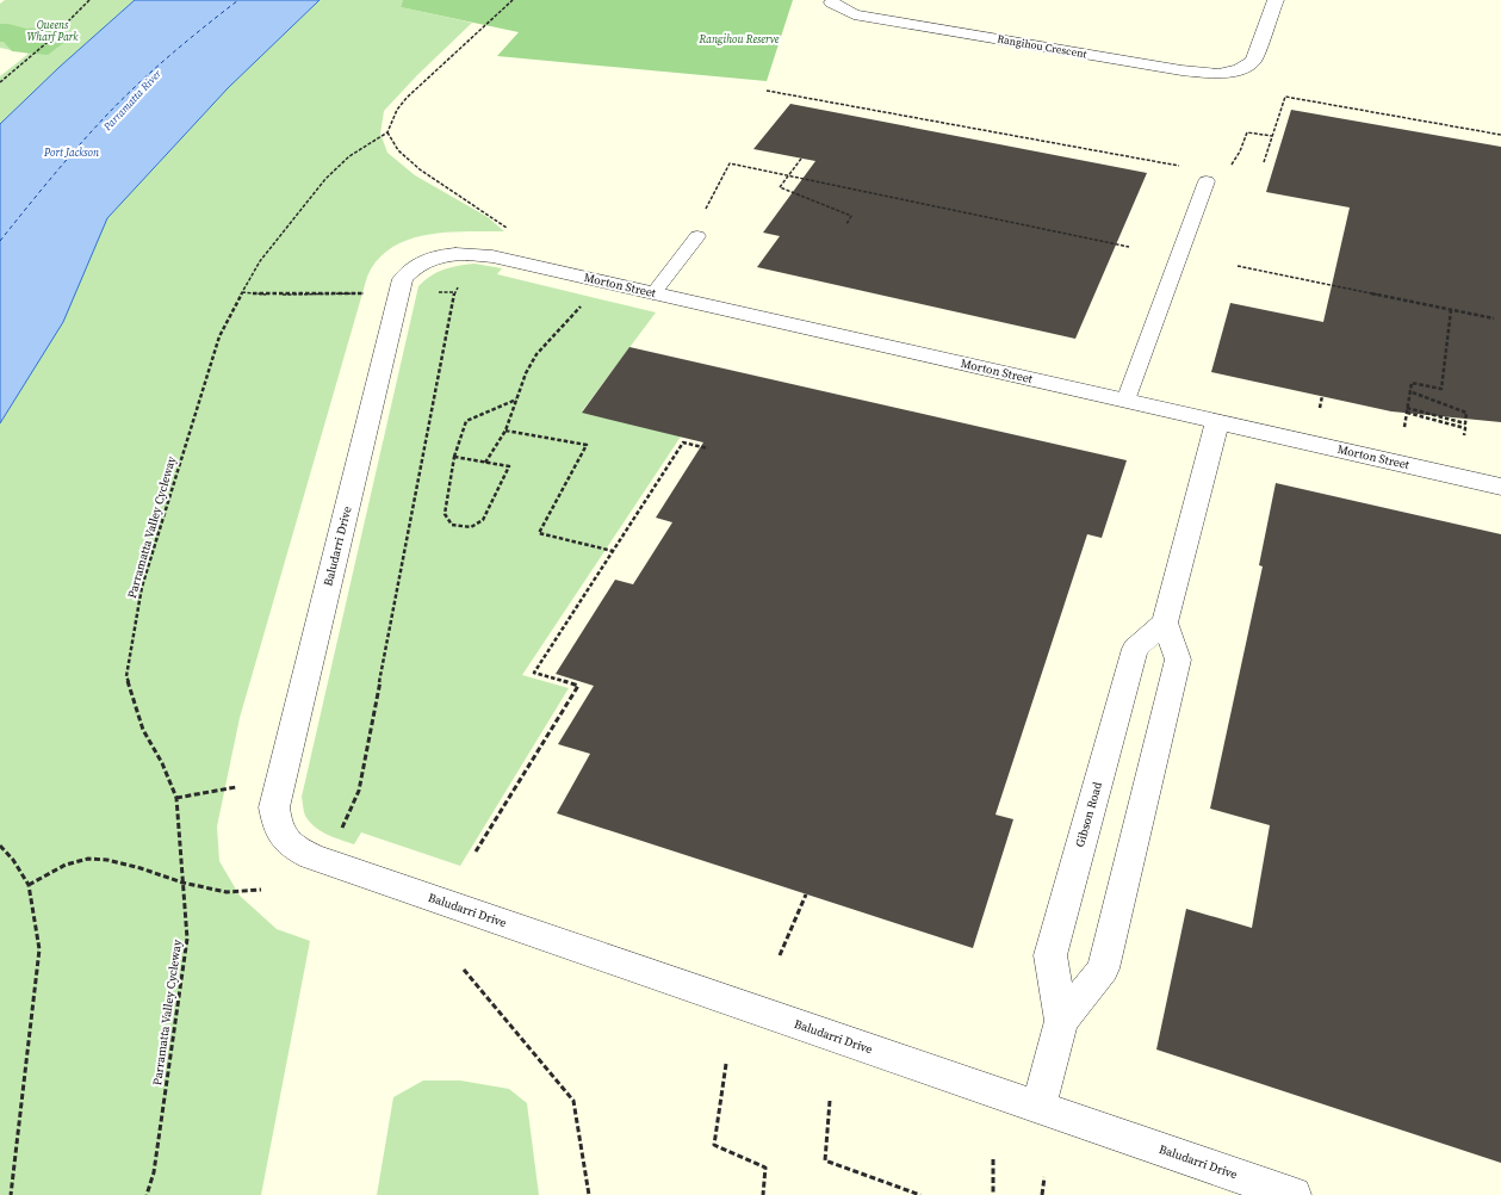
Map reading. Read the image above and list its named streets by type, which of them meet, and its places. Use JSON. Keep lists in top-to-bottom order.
{
  "streets": {
    "street": [
      "Rangihou Crescent",
      "Morton Street",
      "Baludarri Drive",
      "Gibson Road"
    ],
    "path": ["Parramatta Valley Cycleway"]
  },
  "crossings": [
    ["Morton Street", "Baludarri Drive"],
    ["Baludarri Drive", "Gibson Road"]
  ],
  "water": ["Parramatta River", "Port Jackson"],
  "parks": ["Queens Wharf Park", "Rangihou Reserve"]
}
